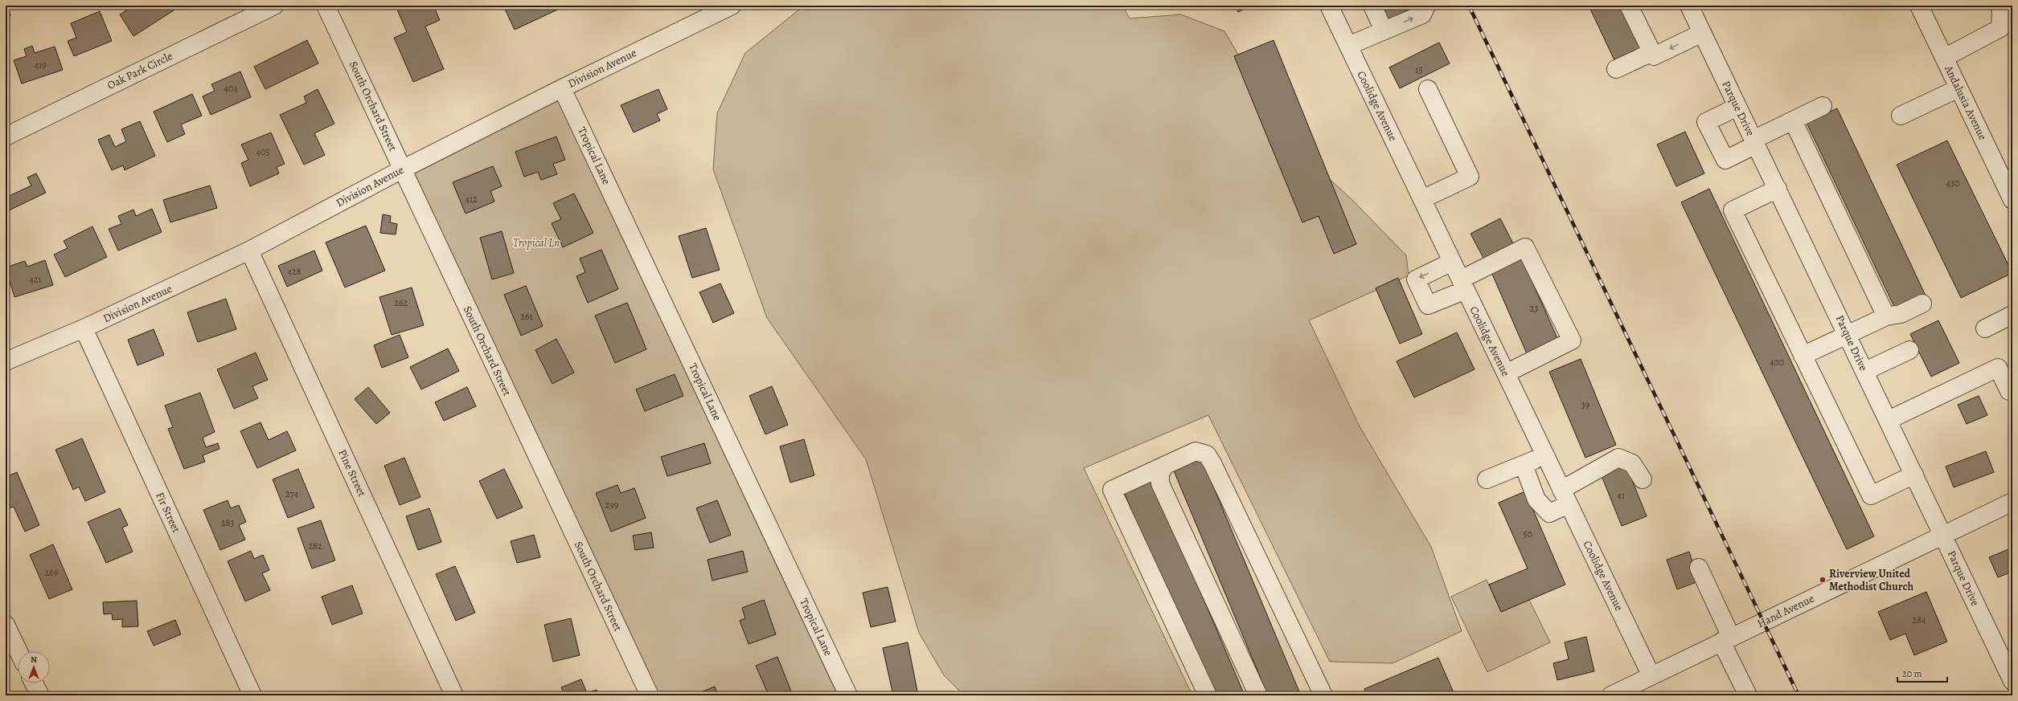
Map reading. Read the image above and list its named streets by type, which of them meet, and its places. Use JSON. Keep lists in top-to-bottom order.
{
  "streets": {
    "street": [
      "Division Avenue",
      "Oak Park Circle",
      "Andalusia Avenue",
      "South Orchard Street",
      "Coolidge Avenue",
      "Parque Drive",
      "Tropical Lane",
      "Pine Street",
      "Fir Street",
      "Hand Avenue"
    ]
  },
  "crossings": [
    ["Division Avenue", "South Orchard Street"],
    ["Division Avenue", "Tropical Lane"],
    ["Division Avenue", "Pine Street"],
    ["Division Avenue", "Fir Street"],
    ["Coolidge Avenue", "Hand Avenue"],
    ["Parque Drive", "Hand Avenue"]
  ],
  "parks": ["Tropical Ln"],
  "places": ["Riverview United Methodist Church"],
  "house_numbers": [
    "419",
    "15",
    "404",
    "405",
    "430",
    "412",
    "428",
    "421",
    "262",
    "23",
    "261",
    "400",
    "39",
    "274",
    "41",
    "299",
    "283",
    "50",
    "282",
    "269",
    "284"
  ],
  "scale_bar": "20 m",
  "north": "top"
}
